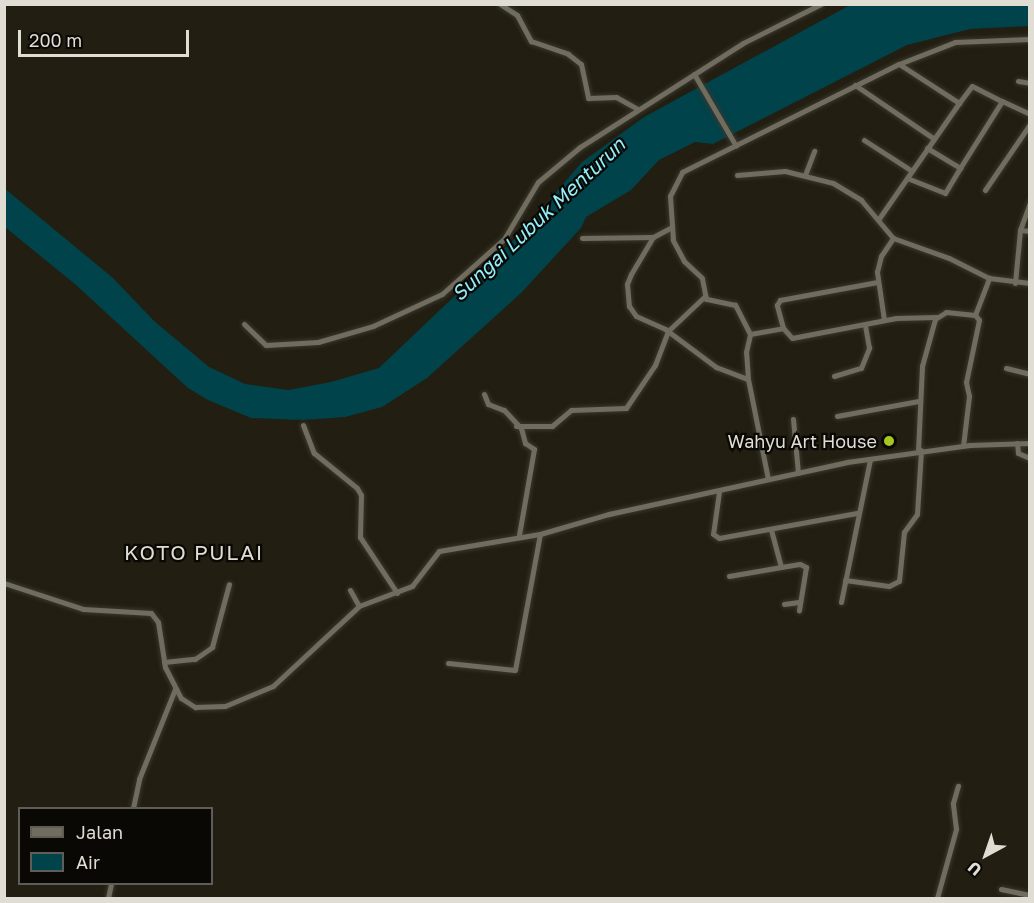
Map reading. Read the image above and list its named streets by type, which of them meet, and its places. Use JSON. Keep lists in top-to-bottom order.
{
  "districts": ["KOTO PULAI"],
  "water": ["Sungai Lubuk Menturun"],
  "places": ["Wahyu Art House"],
  "legend": ["Jalan", "Air"],
  "scale_bar": "200 m",
  "north": "bottom left"
}
